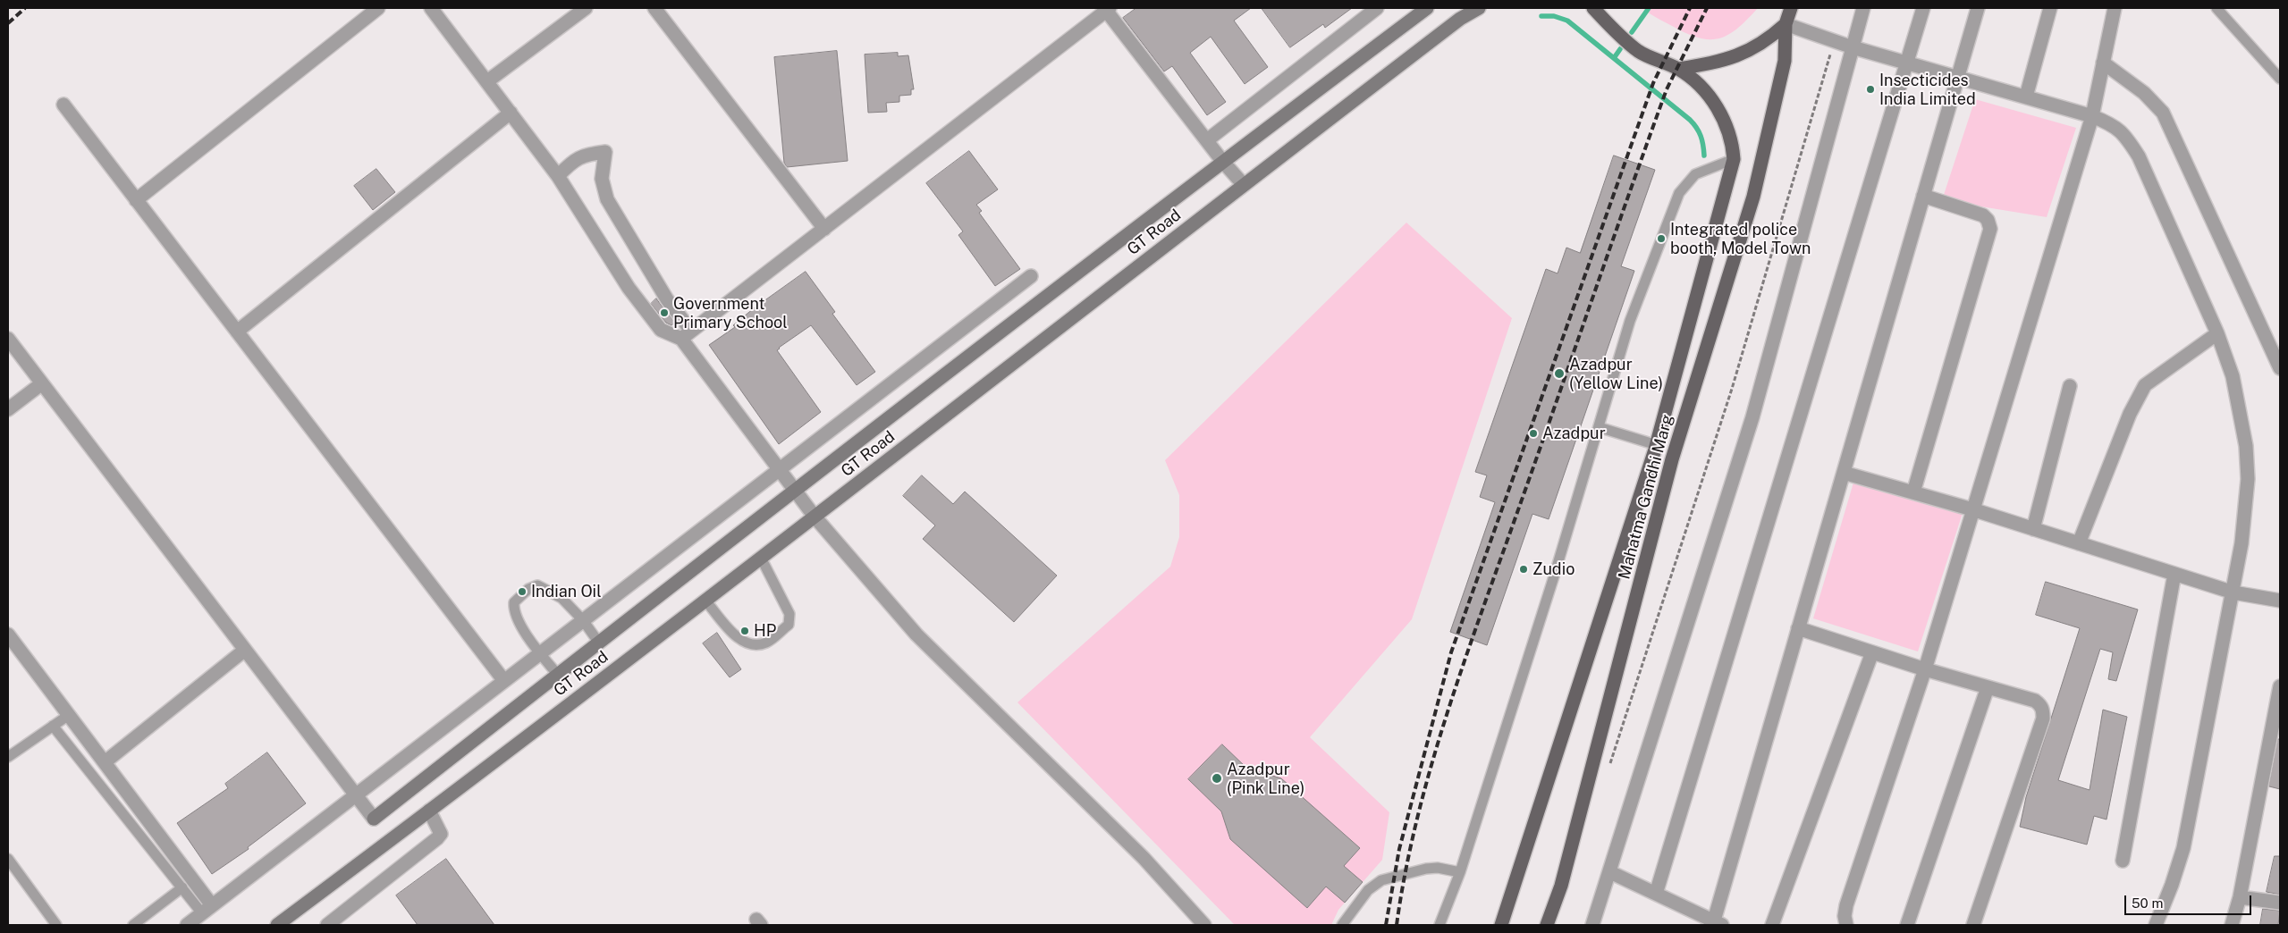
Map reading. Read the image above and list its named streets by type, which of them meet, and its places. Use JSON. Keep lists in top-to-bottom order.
{
  "streets": {
    "main road": ["GT Road", "Mahatma Gandhi Marg"]
  },
  "places": [
    "Insecticides India Limited",
    "Integrated police booth, Model Town",
    "Government Primary School",
    "Azadpur (Yellow Line)",
    "Azadpur",
    "Zudio",
    "Indian Oil",
    "HP",
    "Azadpur (Pink Line)"
  ],
  "scale_bar": "50 m"
}
